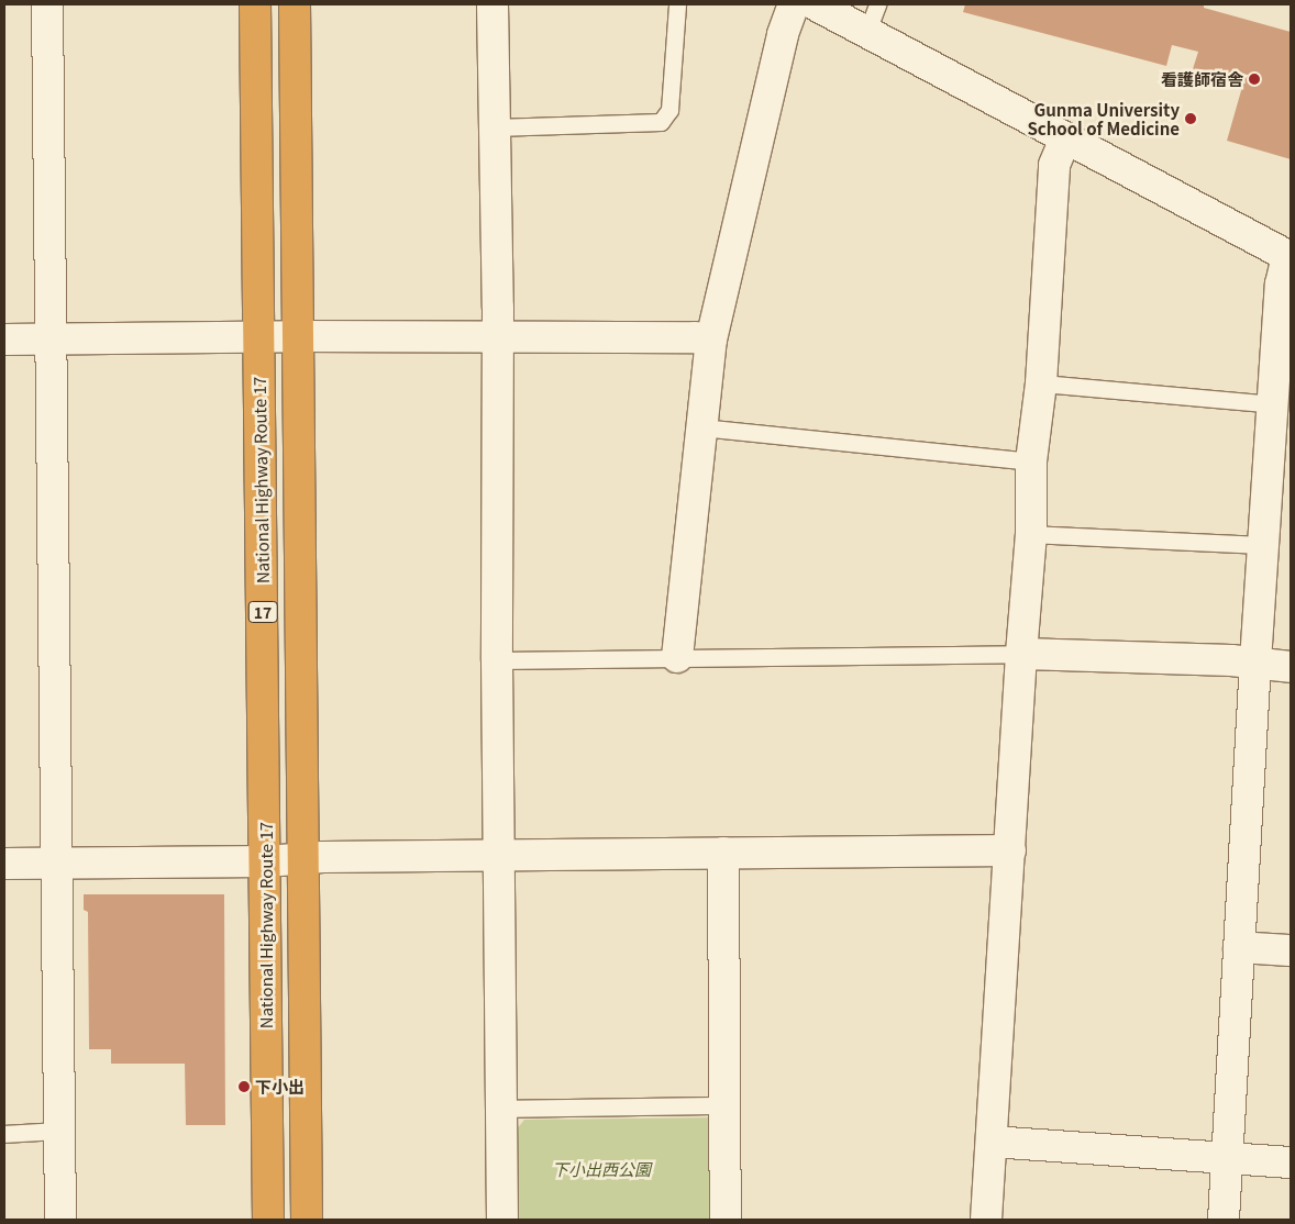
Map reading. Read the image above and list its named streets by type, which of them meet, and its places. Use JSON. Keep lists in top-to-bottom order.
{
  "streets": {
    "highway": ["National Highway Route 17", "17"]
  },
  "parks": ["下小出西公園"],
  "places": ["看護師宿舎", "Gunma University School of Medicine", "下小出"]
}
